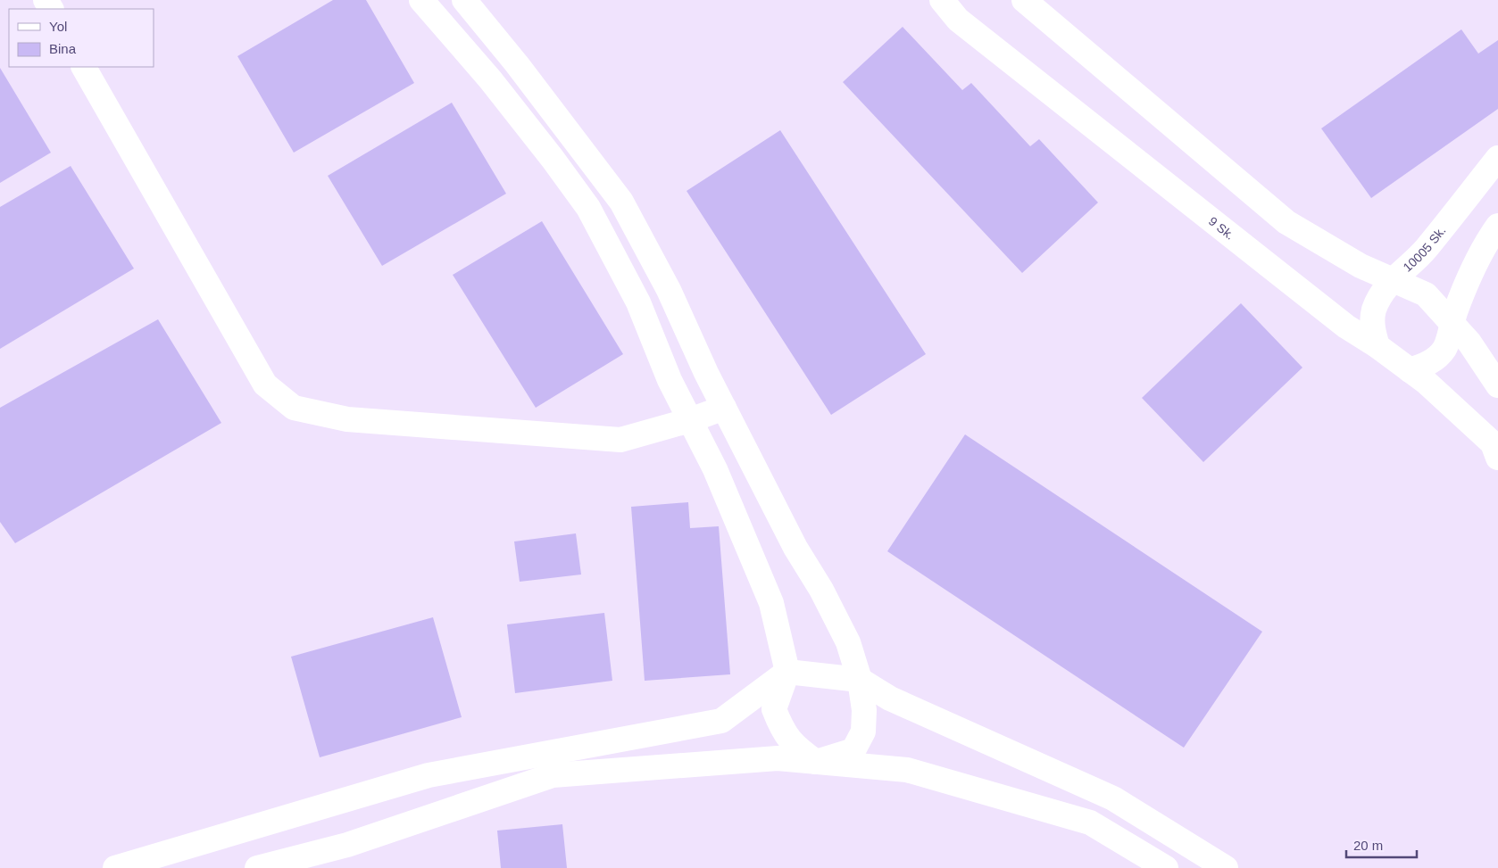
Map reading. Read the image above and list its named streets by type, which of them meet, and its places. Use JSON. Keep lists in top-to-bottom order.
{
  "streets": {
    "street": ["9 Sk.", "10005 Sk."]
  },
  "crossings": [
    ["9 Sk.", "10005 Sk."]
  ],
  "legend": ["Yol", "Bina"],
  "scale_bar": "20 m"
}
